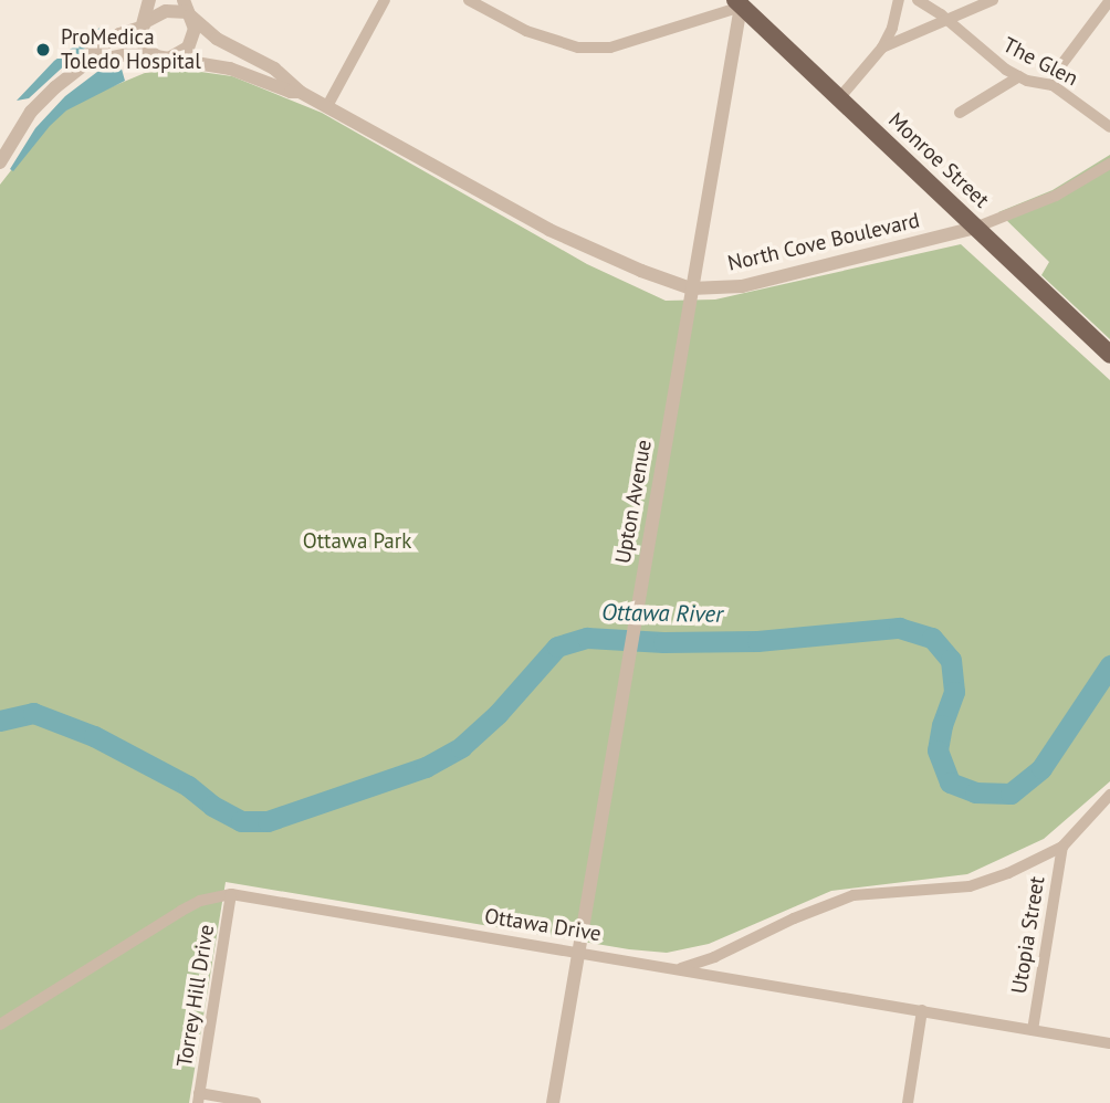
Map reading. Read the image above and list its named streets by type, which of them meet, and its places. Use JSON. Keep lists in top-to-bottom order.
{
  "streets": {
    "main road": ["Monroe Street"],
    "street": [
      "The Glen",
      "North Cove Boulevard",
      "Upton Avenue",
      "Ottawa Drive",
      "Utopia Street",
      "Torrey Hill Drive"
    ]
  },
  "crossings": [
    ["Monroe Street", "North Cove Boulevard"],
    ["Monroe Street", "Upton Avenue"],
    ["North Cove Boulevard", "Upton Avenue"],
    ["Upton Avenue", "Ottawa Drive"],
    ["Ottawa Drive", "Utopia Street"],
    ["Ottawa Drive", "Torrey Hill Drive"]
  ],
  "water": ["Ottawa River"],
  "parks": ["Ottawa Park"],
  "places": ["ProMedica Toledo Hospital"]
}
